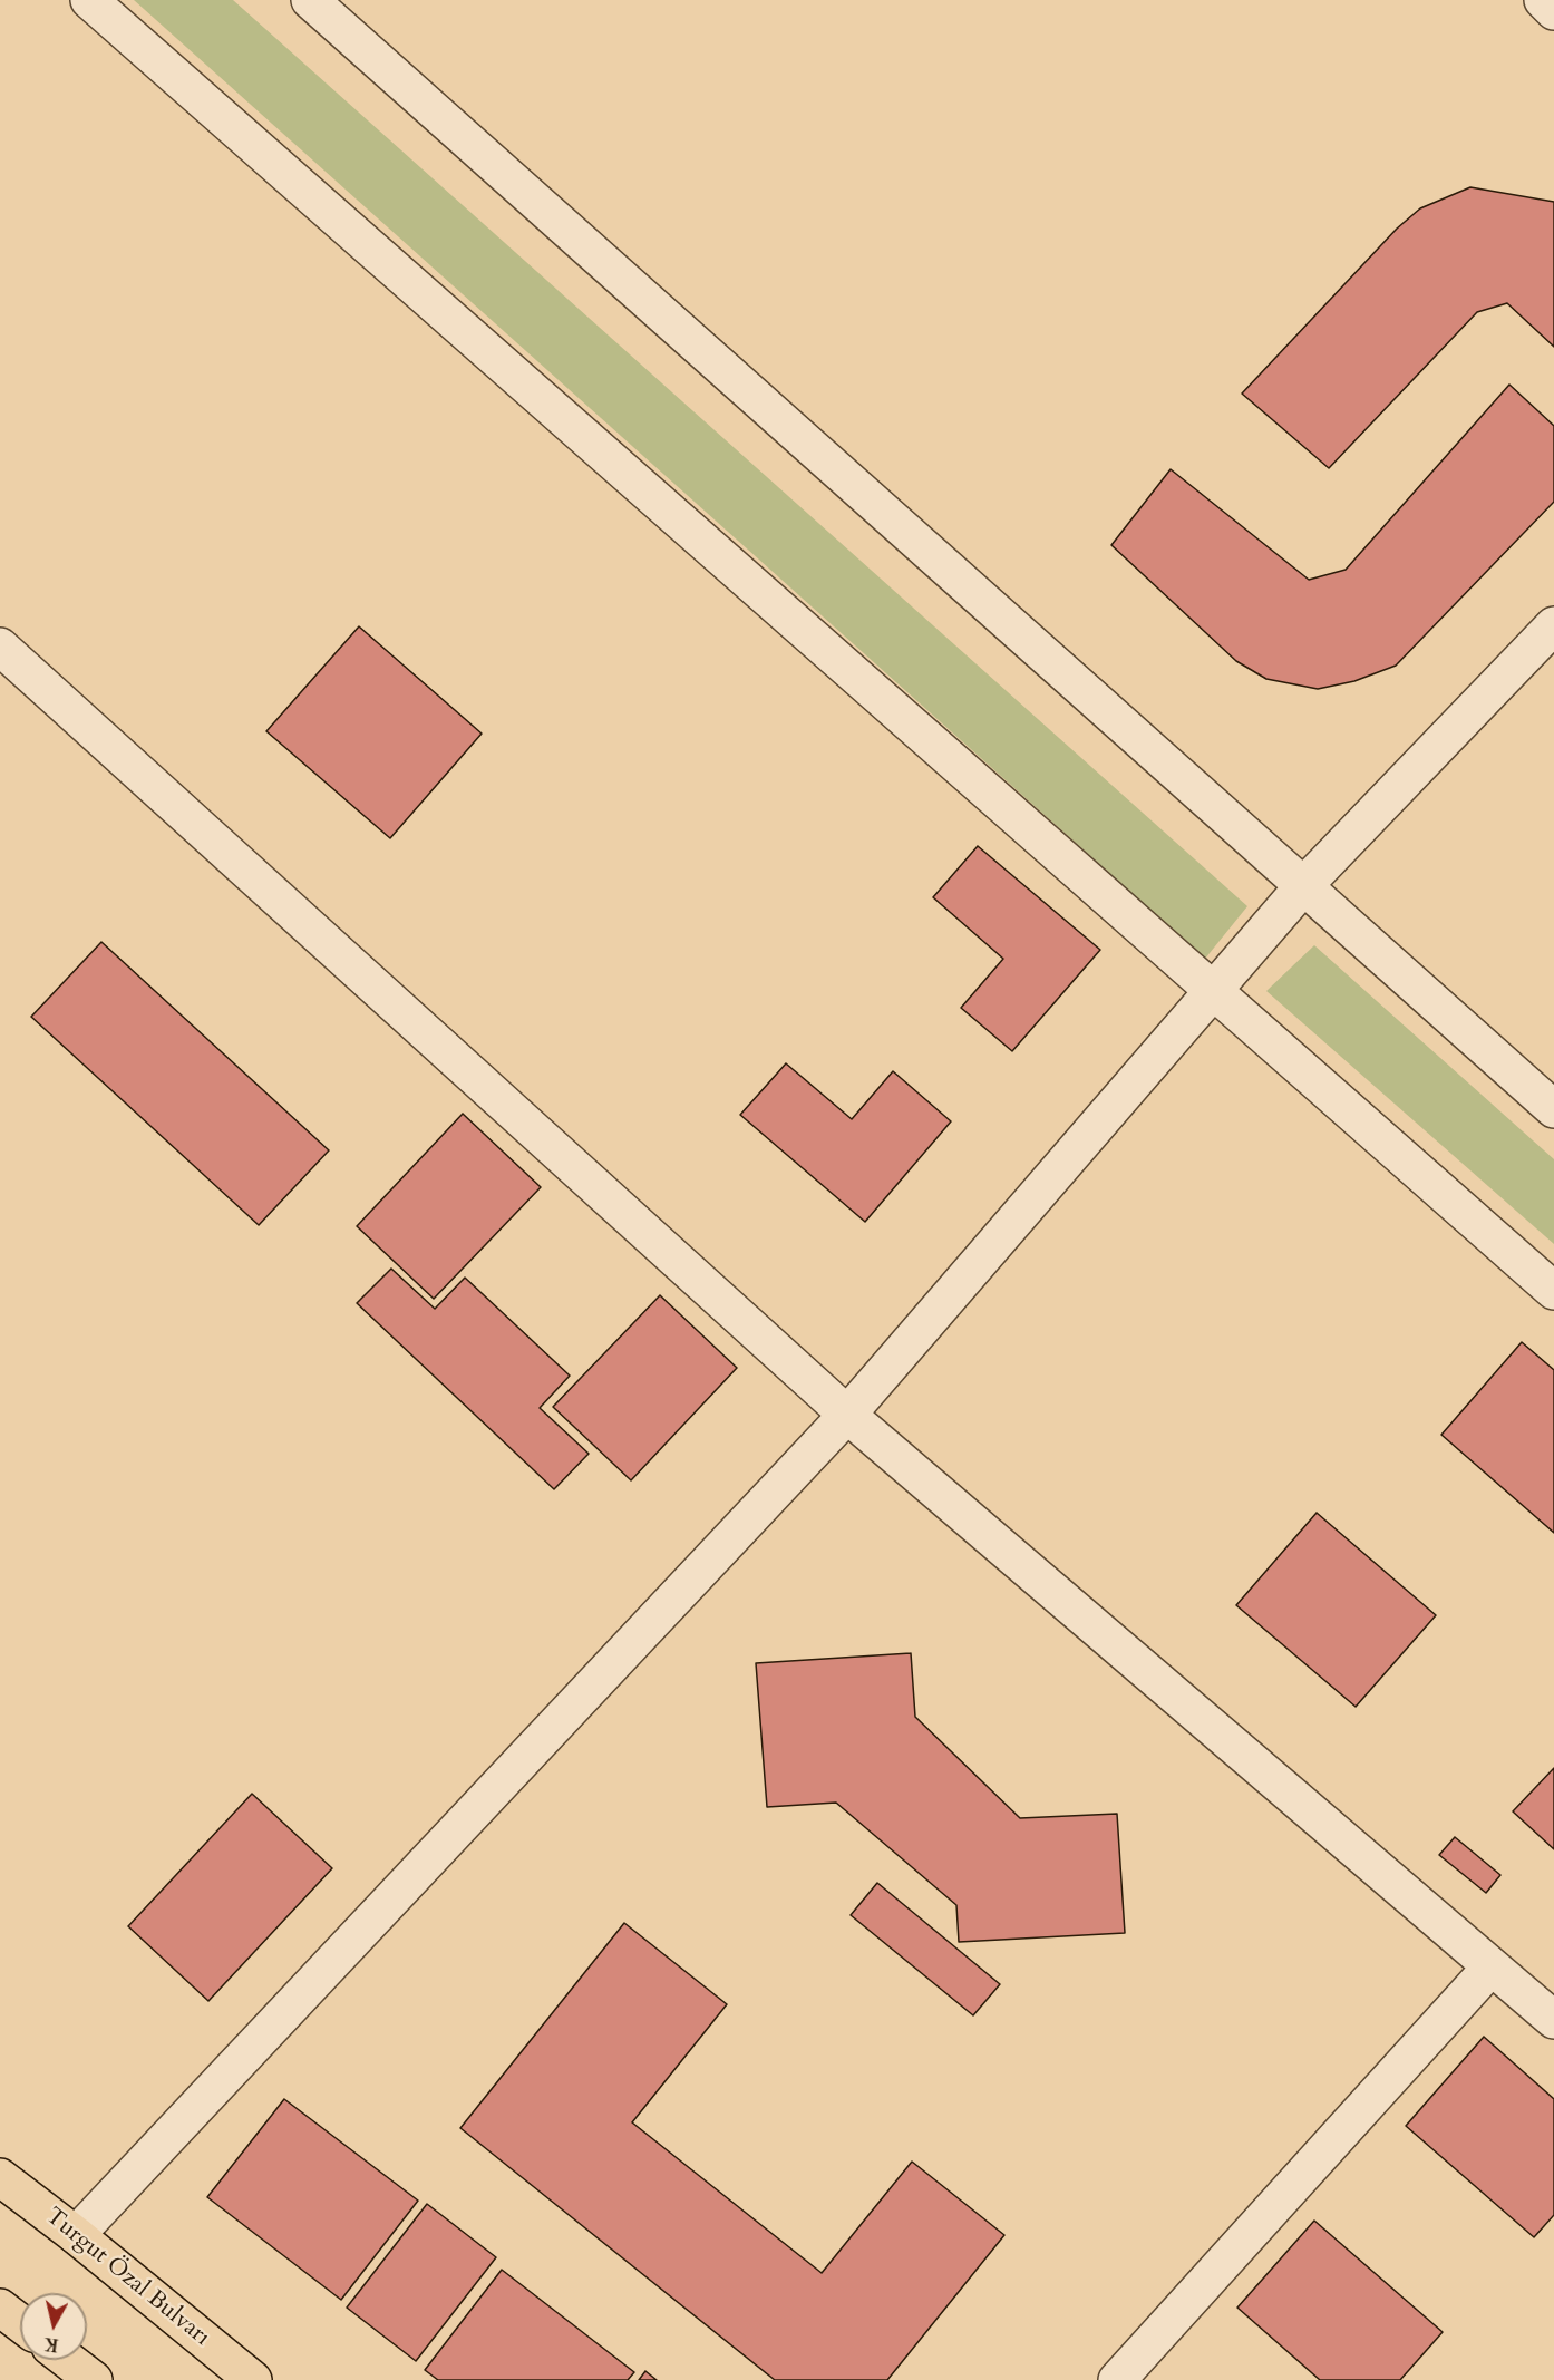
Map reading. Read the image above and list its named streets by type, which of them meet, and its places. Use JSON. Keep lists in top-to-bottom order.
{
  "streets": {
    "main road": ["Turgut Özal Bulvarı"]
  },
  "north": "bottom"
}
